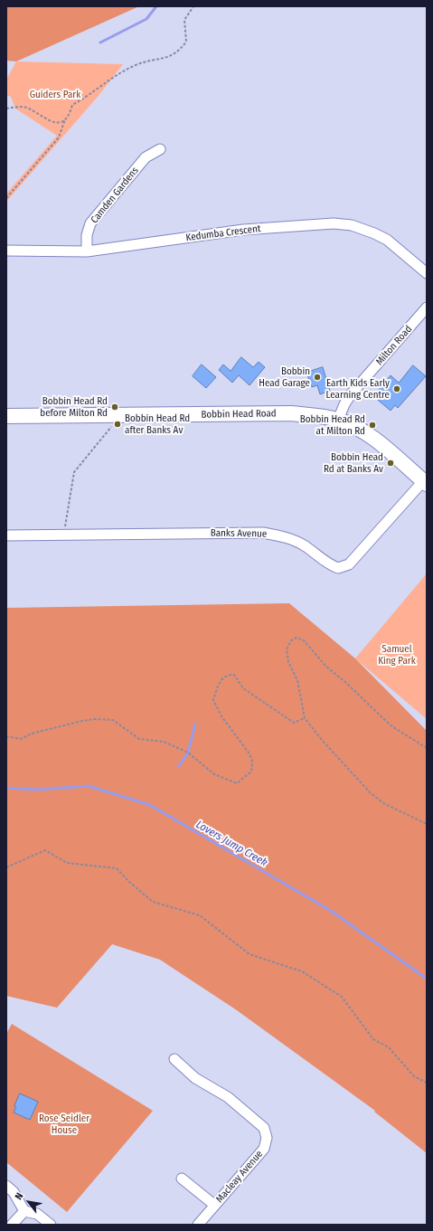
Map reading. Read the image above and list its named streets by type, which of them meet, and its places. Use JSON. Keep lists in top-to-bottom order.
{
  "streets": {
    "main road": ["Bobbin Head Road"],
    "street": [
      "Camden Gardens",
      "Kedumba Crescent",
      "Milton Road",
      "Banks Avenue",
      "Macleay Avenue"
    ]
  },
  "crossings": [
    ["Camden Gardens", "Kedumba Crescent"],
    ["Milton Road", "Bobbin Head Road"],
    ["Bobbin Head Road", "Banks Avenue"]
  ],
  "water": ["Lovers Jump Creek"],
  "parks": ["Guiders Park", "Samuel King Park", "Rose Seidler House"],
  "places": [
    "Bobbin Head Garage",
    "Earth Kids Early Learning Centre",
    "Bobbin Head Rd before Milton Rd",
    "Bobbin Head Rd after Banks Av",
    "Bobbin Head Rd at Milton Rd",
    "Bobbin Head Rd at Banks Av"
  ],
  "north": "top left"
}
